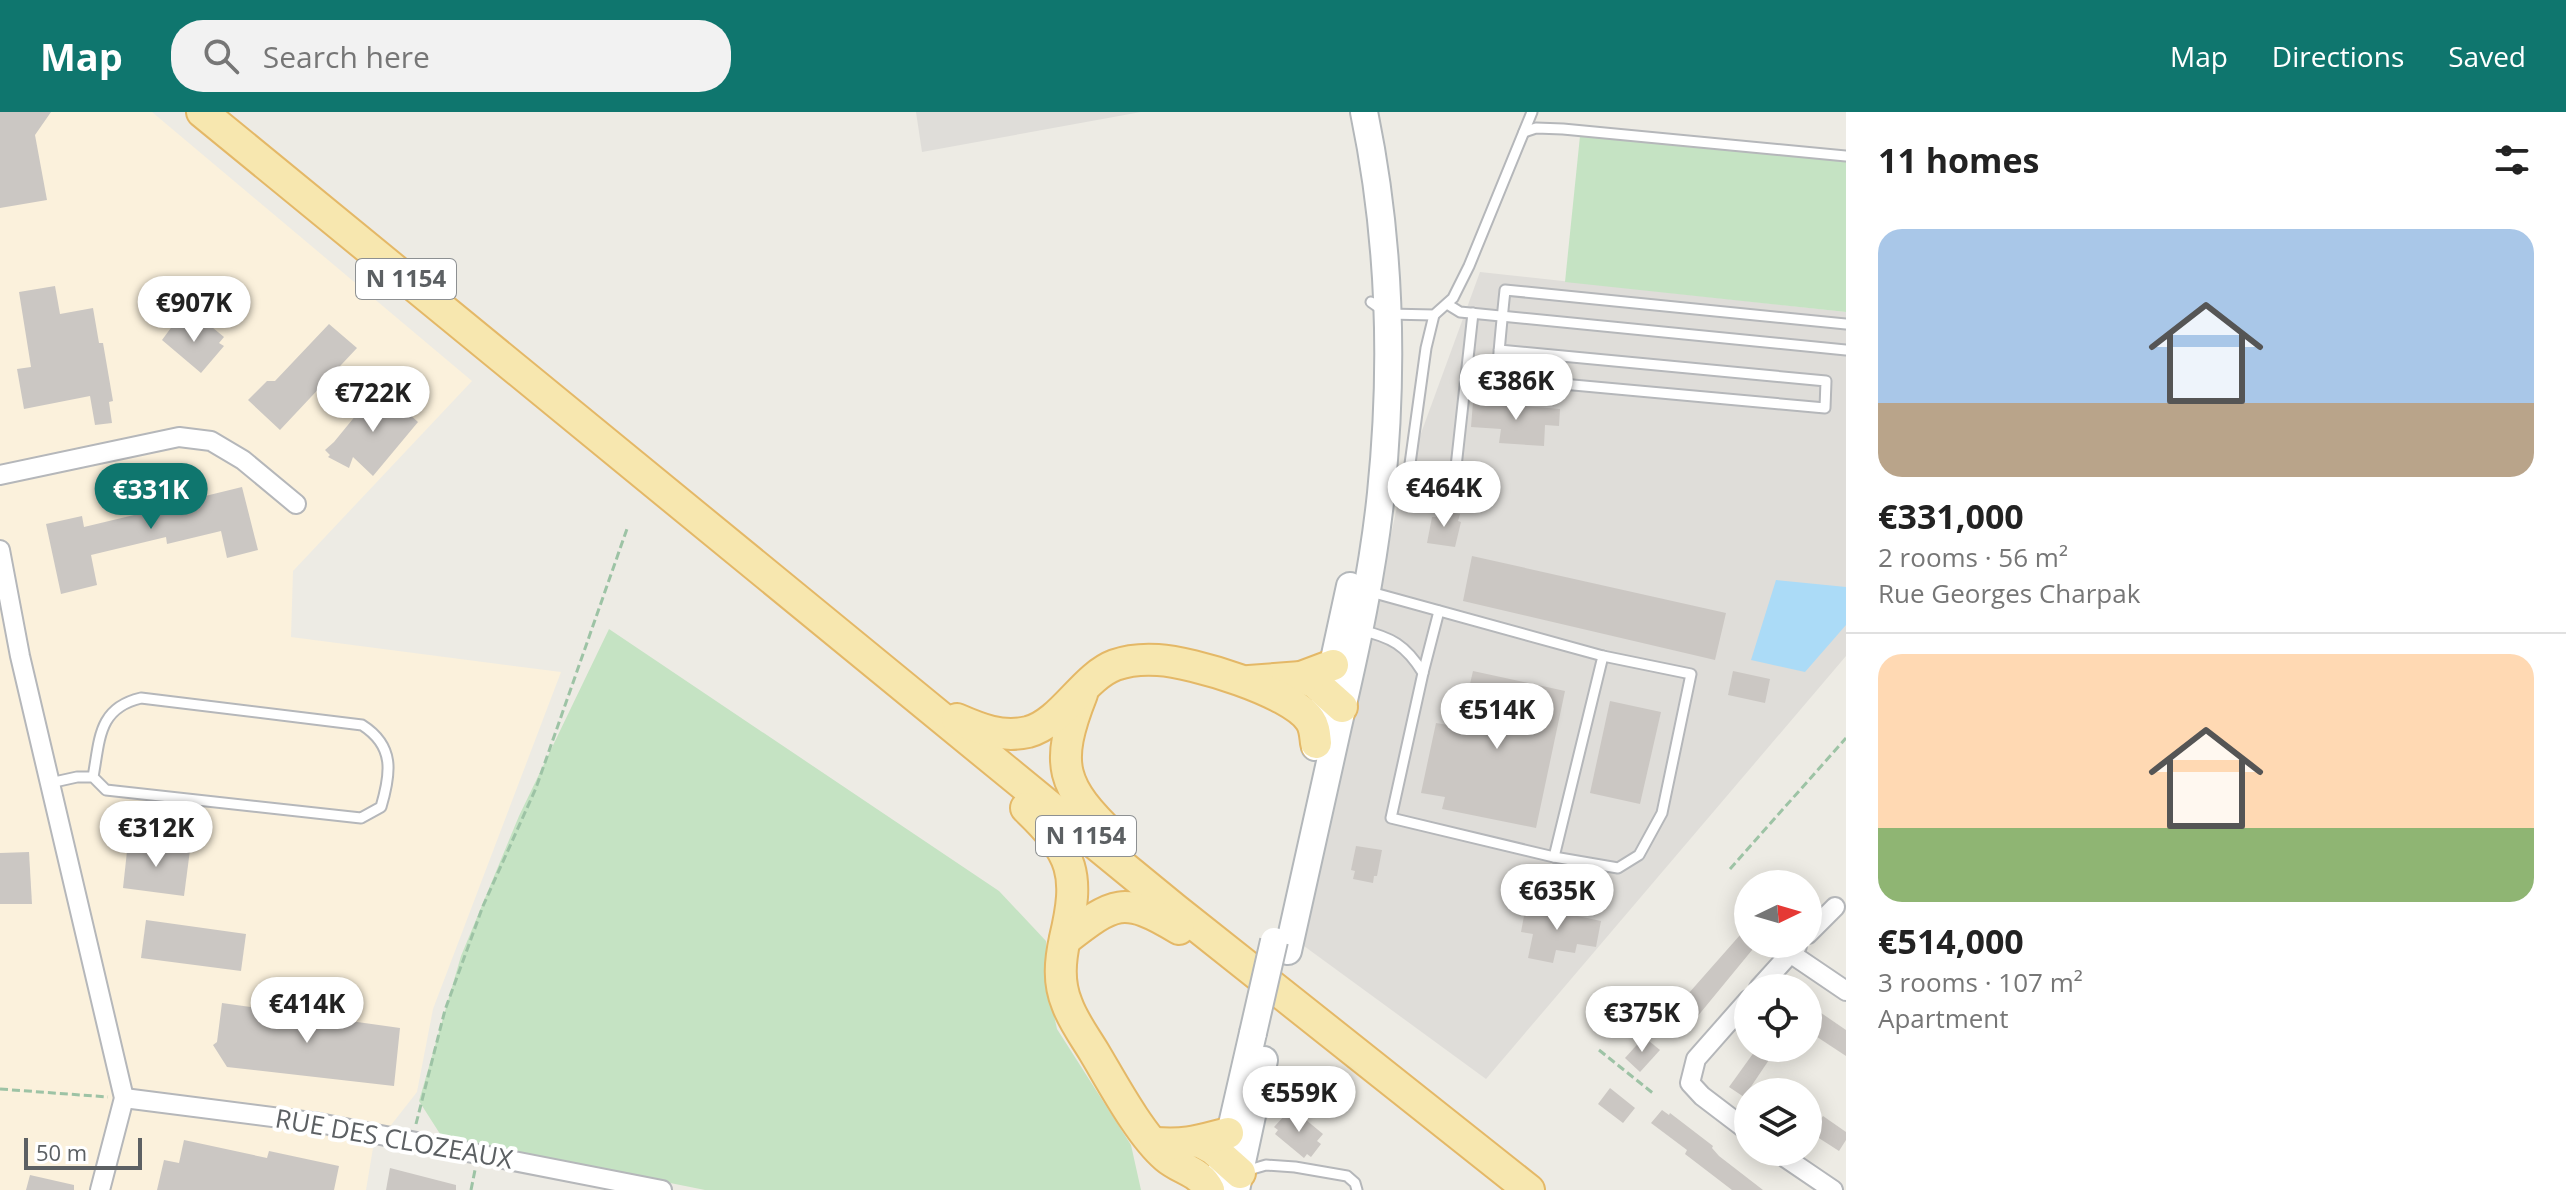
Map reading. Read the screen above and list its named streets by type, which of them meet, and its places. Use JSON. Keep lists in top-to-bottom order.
{
  "streets": {
    "main road": ["N 1154"],
    "street": ["RUE DES CLOZEAUX"]
  },
  "scale_bar": "50 m",
  "north": "right",
  "page": {
    "header": "Map",
    "search": "Search here",
    "nav": ["Map", "Directions", "Saved"],
    "heading": "11 homes",
    "list": [
      {
        "name": "€331,000",
        "note": "2 rooms · 56 m² · Rue Georges Charpak"
      },
      {
        "name": "€514,000",
        "note": "3 rooms · 107 m² · Apartment"
      }
    ],
    "price": [
      "€907K",
      "€386K",
      "€722K",
      "€464K",
      "€331K",
      "€514K",
      "€312K",
      "€635K",
      "€414K",
      "€375K",
      "€559K"
    ],
    "scale": "50 m"
  }
}
